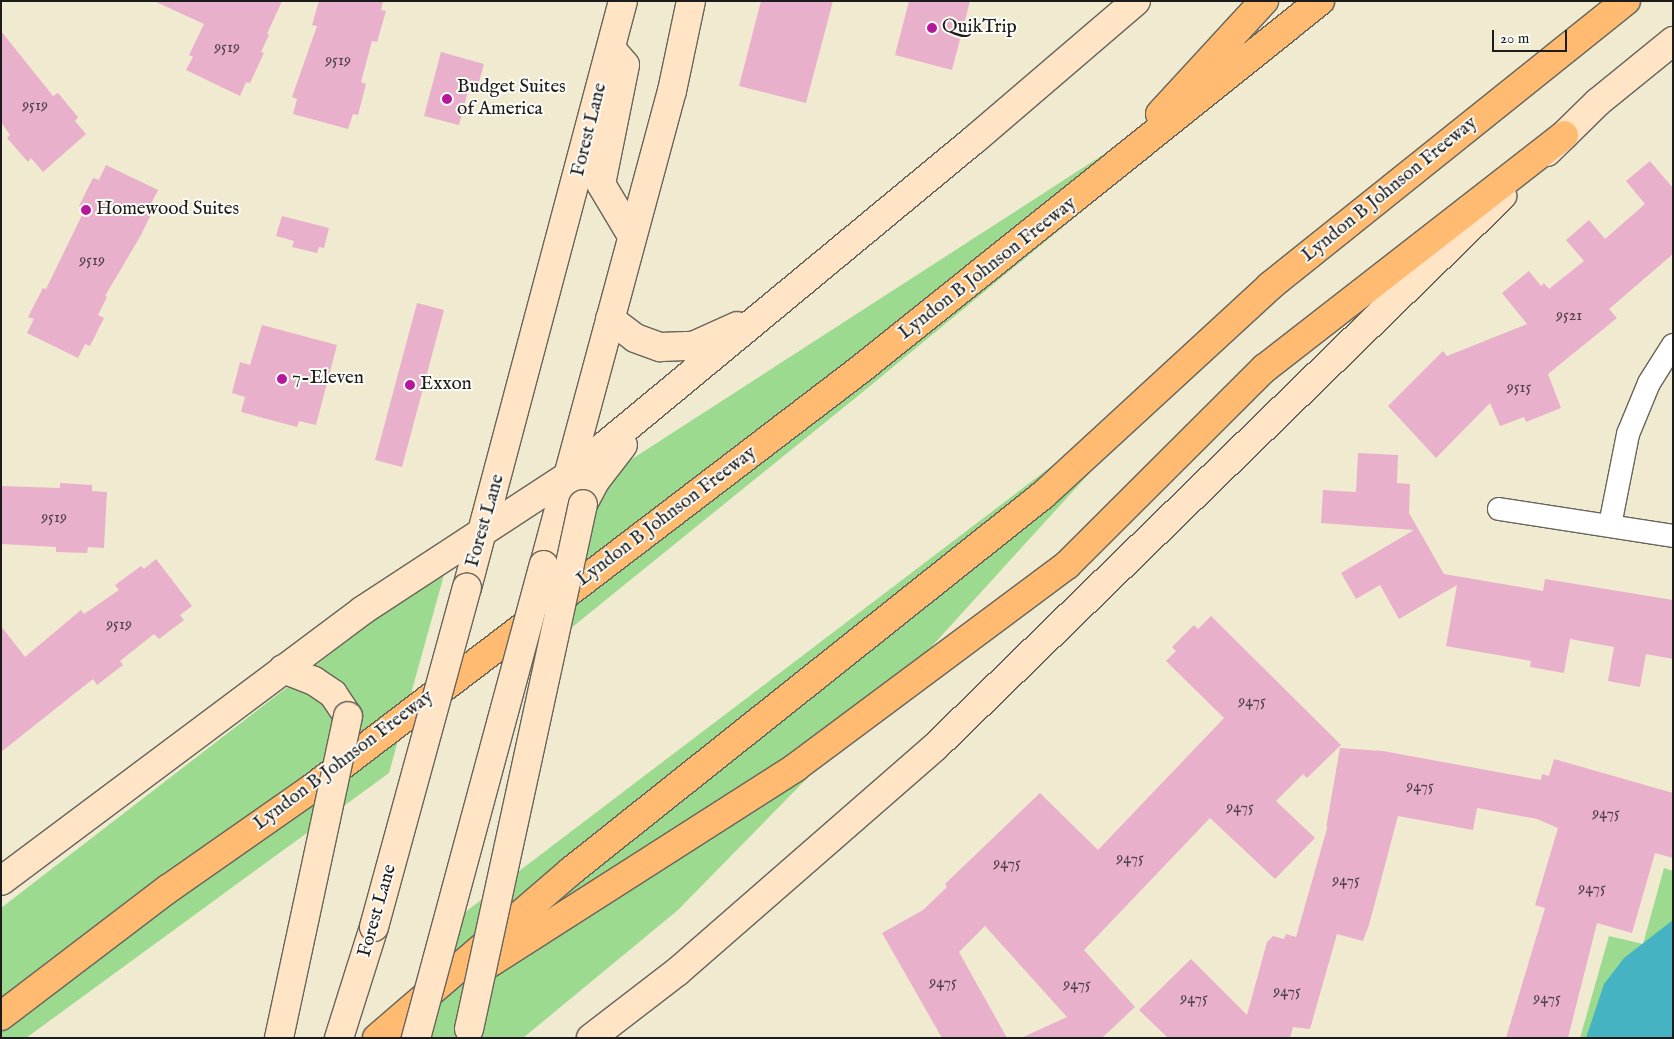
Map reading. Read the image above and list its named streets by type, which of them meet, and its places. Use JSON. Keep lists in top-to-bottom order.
{
  "streets": {
    "highway": ["Lyndon B Johnson Freeway"],
    "main road": ["Forest Lane"]
  },
  "places": [
    "QuikTrip",
    "Budget Suites of America",
    "Homewood Suites",
    "7-Eleven",
    "Exxon"
  ],
  "house_numbers": [
    "9519",
    "9519",
    "9519",
    "9519",
    "9521",
    "9515",
    "9519",
    "9519",
    "9475",
    "9475",
    "9475",
    "9475",
    "9475",
    "9475",
    "9475",
    "9475",
    "9475",
    "9475",
    "9475",
    "9475",
    "9475"
  ],
  "scale_bar": "20 m"
}
